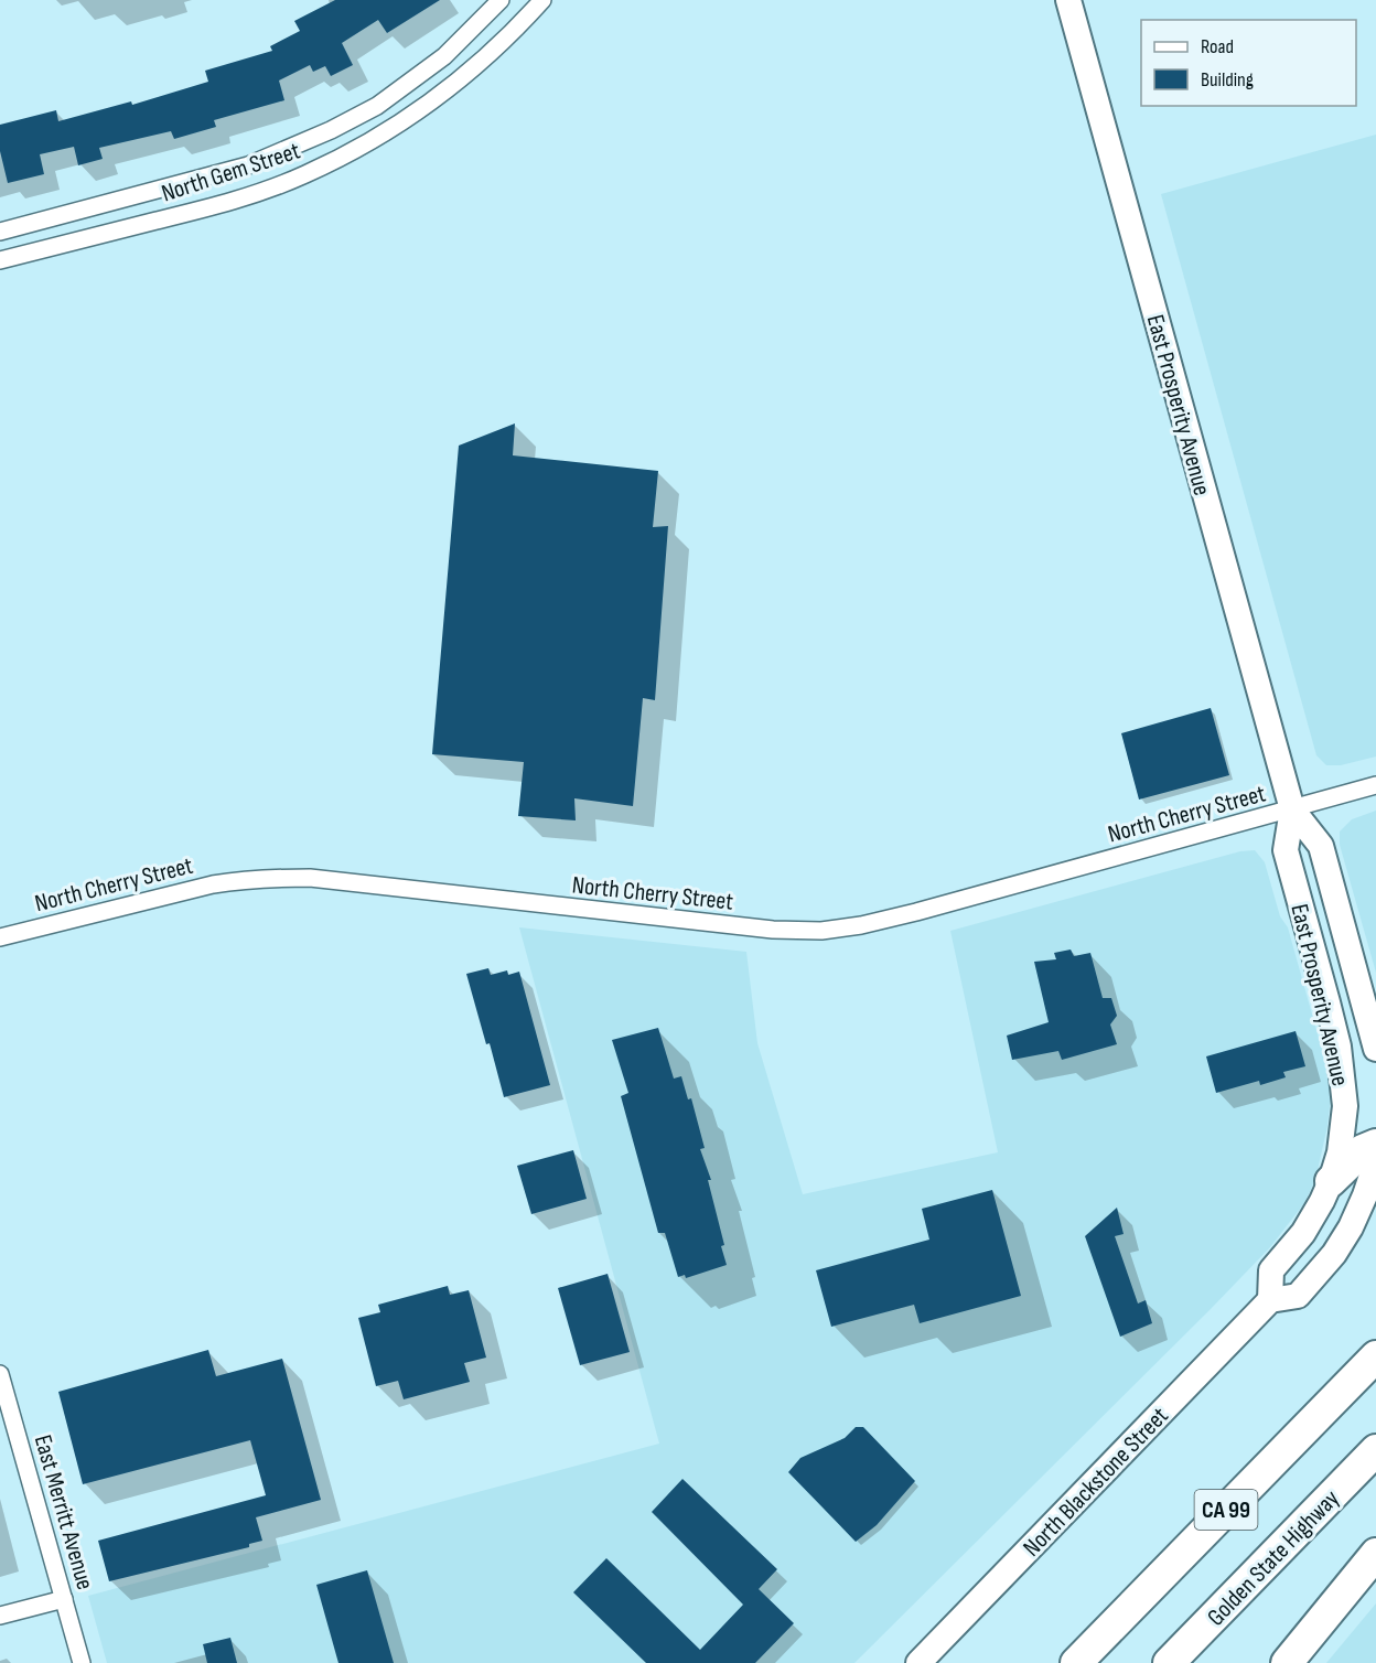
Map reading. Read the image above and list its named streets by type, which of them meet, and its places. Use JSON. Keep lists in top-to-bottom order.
{
  "streets": {
    "highway": ["CA 99", "Golden State Highway"],
    "main road": ["East Prosperity Avenue", "North Blackstone Street"],
    "street": ["North Gem Street", "North Cherry Street", "East Merritt Avenue"]
  },
  "crossings": [
    ["East Prosperity Avenue", "North Cherry Street"]
  ],
  "legend": ["Road", "Building"]
}
